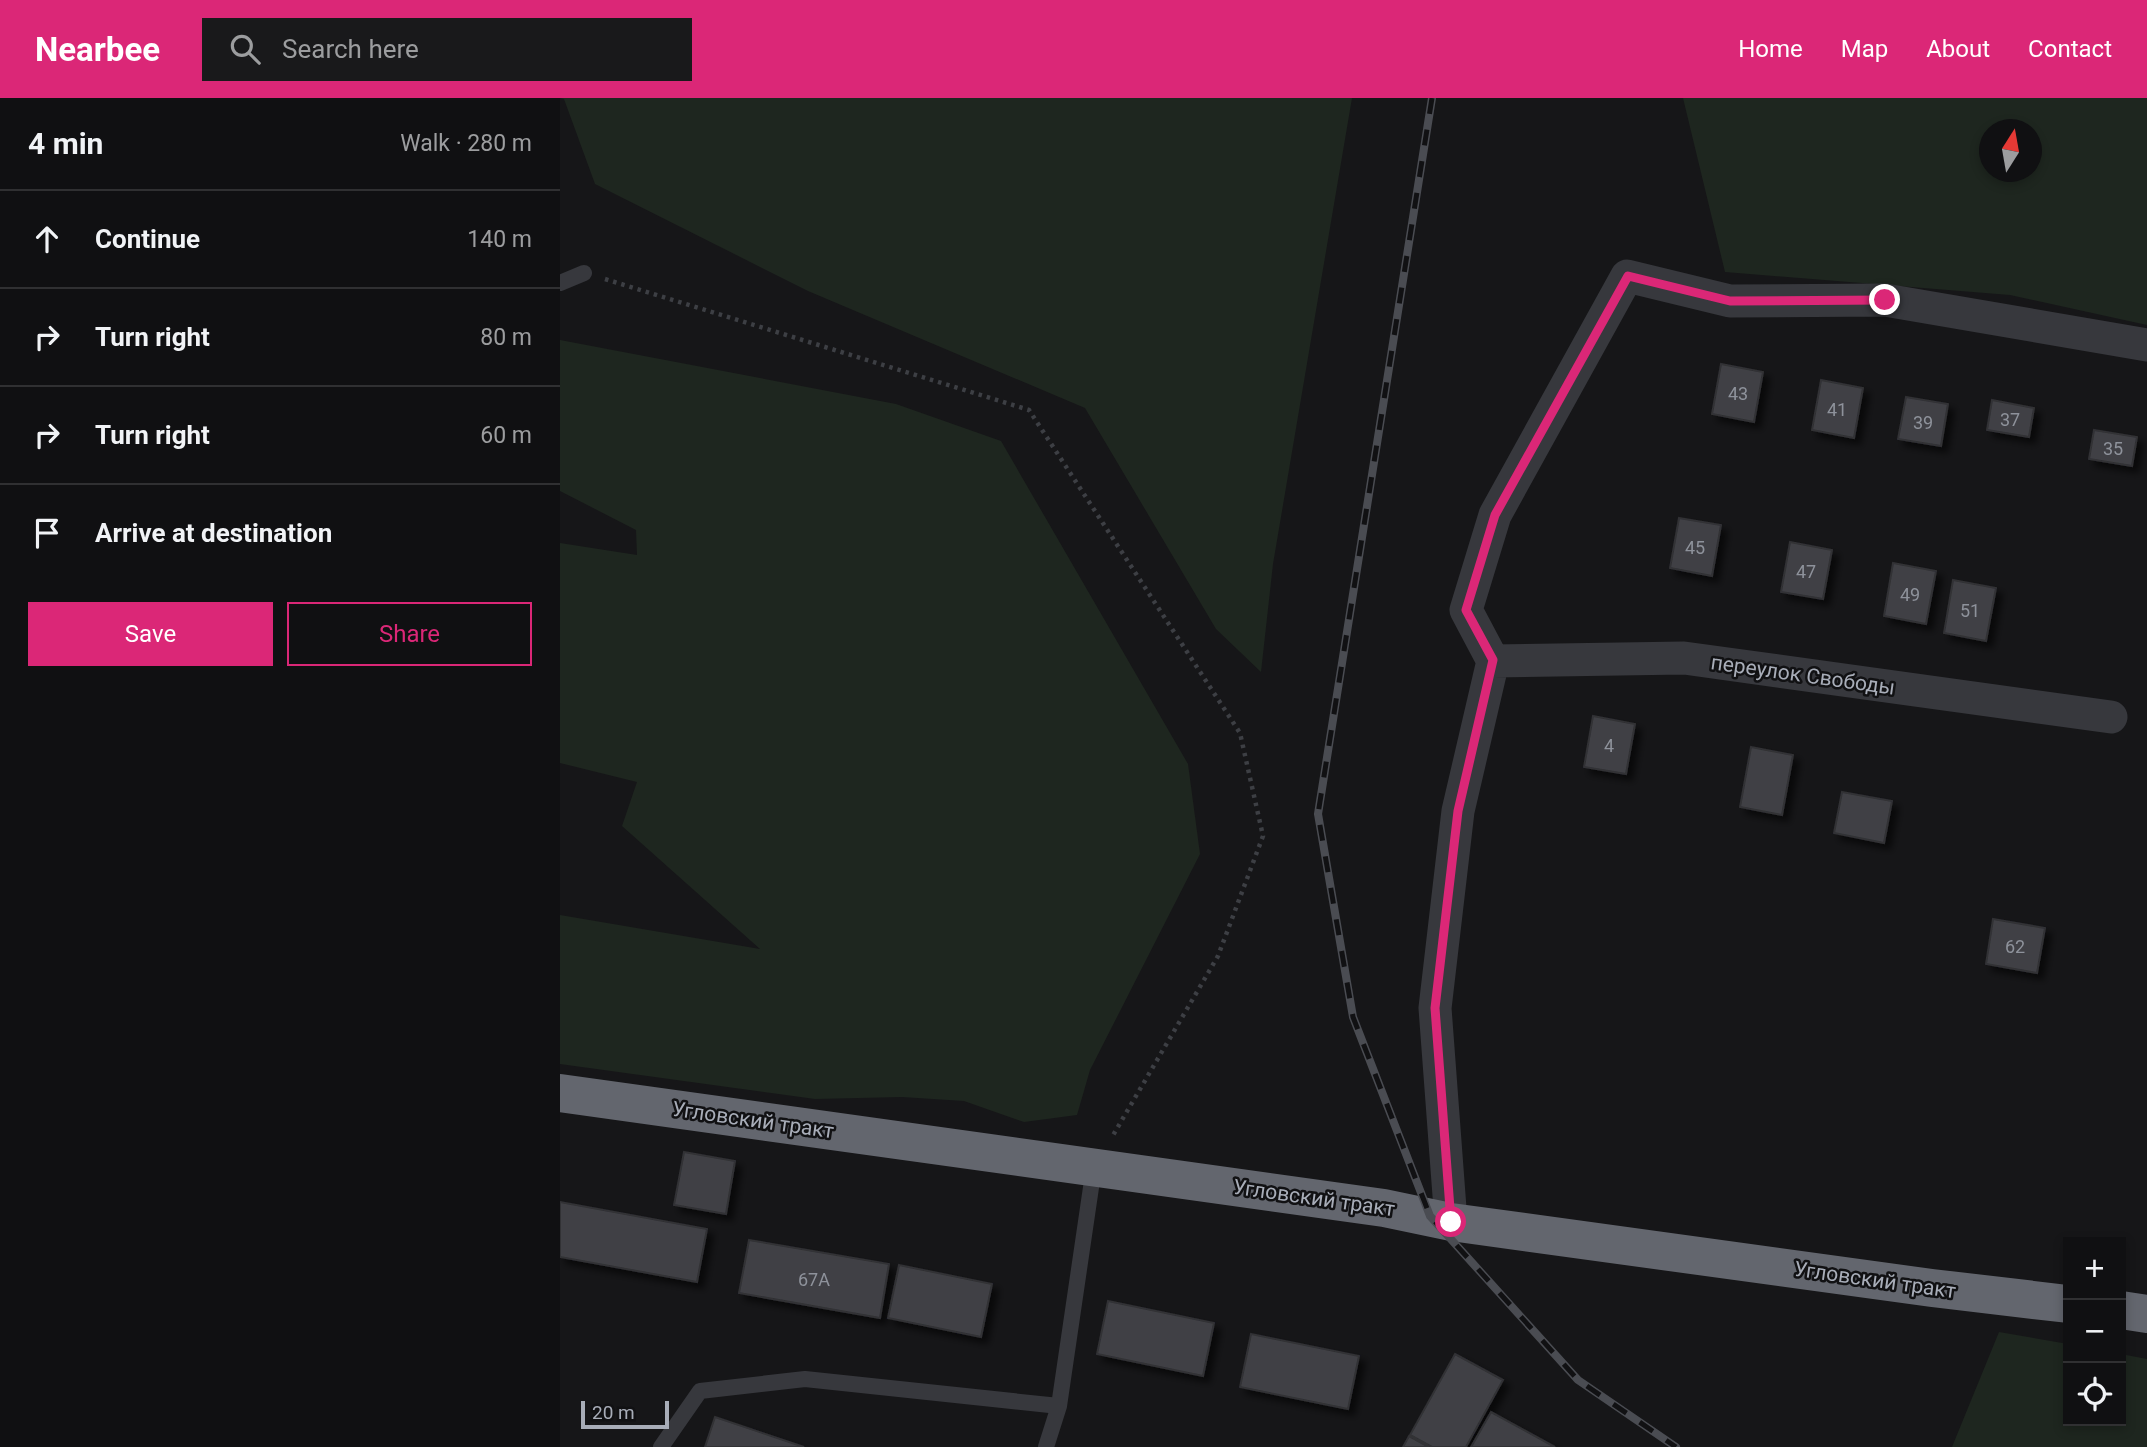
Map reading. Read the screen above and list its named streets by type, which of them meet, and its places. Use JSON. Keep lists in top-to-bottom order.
{
  "streets": {
    "highway": ["Угловский тракт"],
    "street": ["переулок Свободы"]
  },
  "house_numbers": [
    "43",
    "41",
    "37",
    "39",
    "35",
    "45",
    "47",
    "49",
    "51",
    "4",
    "62",
    "67А"
  ],
  "scale_bar": "20 m",
  "north": "top",
  "page": {
    "header": "Nearbee",
    "search": "Search here",
    "nav": [
      "Home",
      "Map",
      "About",
      "Contact"
    ],
    "heading": ["4 min", "Walk · 280 m"],
    "list": [
      ["Continue", "140 m"],
      ["Turn right", "80 m"],
      ["Turn right", "60 m"],
      "Arrive at destination"
    ],
    "buttons": ["Save", "Share"],
    "map_buttons": ["+", "−"],
    "scale": "20 m"
  }
}
